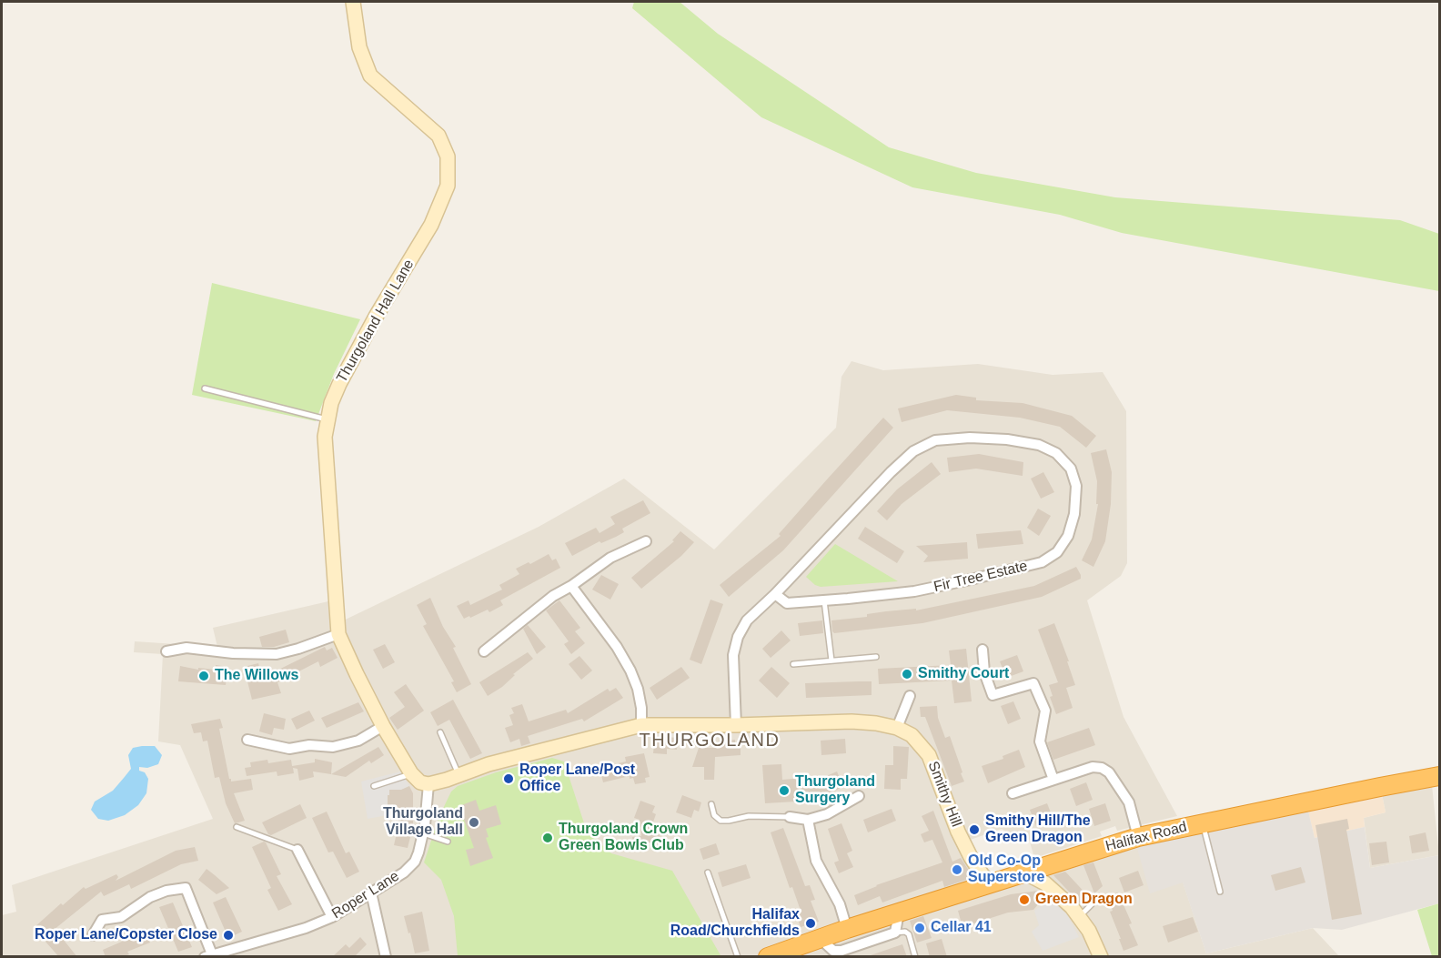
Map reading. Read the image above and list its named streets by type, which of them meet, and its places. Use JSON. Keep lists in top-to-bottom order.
{
  "streets": {
    "highway": ["Halifax Road"],
    "street": [
      "Thurgoland Hall Lane",
      "Fir Tree Estate",
      "Smithy Hill",
      "Roper Lane"
    ]
  },
  "crossings": [
    ["Thurgoland Hall Lane", "Roper Lane"],
    ["Fir Tree Estate", "Smithy Hill"],
    ["Smithy Hill", "Halifax Road"]
  ],
  "districts": ["THURGOLAND"],
  "places": [
    "Smithy Court",
    "The Willows",
    "Roper Lane/Post Office",
    "Thurgoland Surgery",
    "Thurgoland Village Hall",
    "Smithy Hill/The Green Dragon",
    "Thurgoland Crown Green Bowls Club",
    "Old Co-Op Superstore",
    "Green Dragon",
    "Halifax Road/Churchfields",
    "Cellar 41",
    "Roper Lane/Copster Close"
  ]
}
